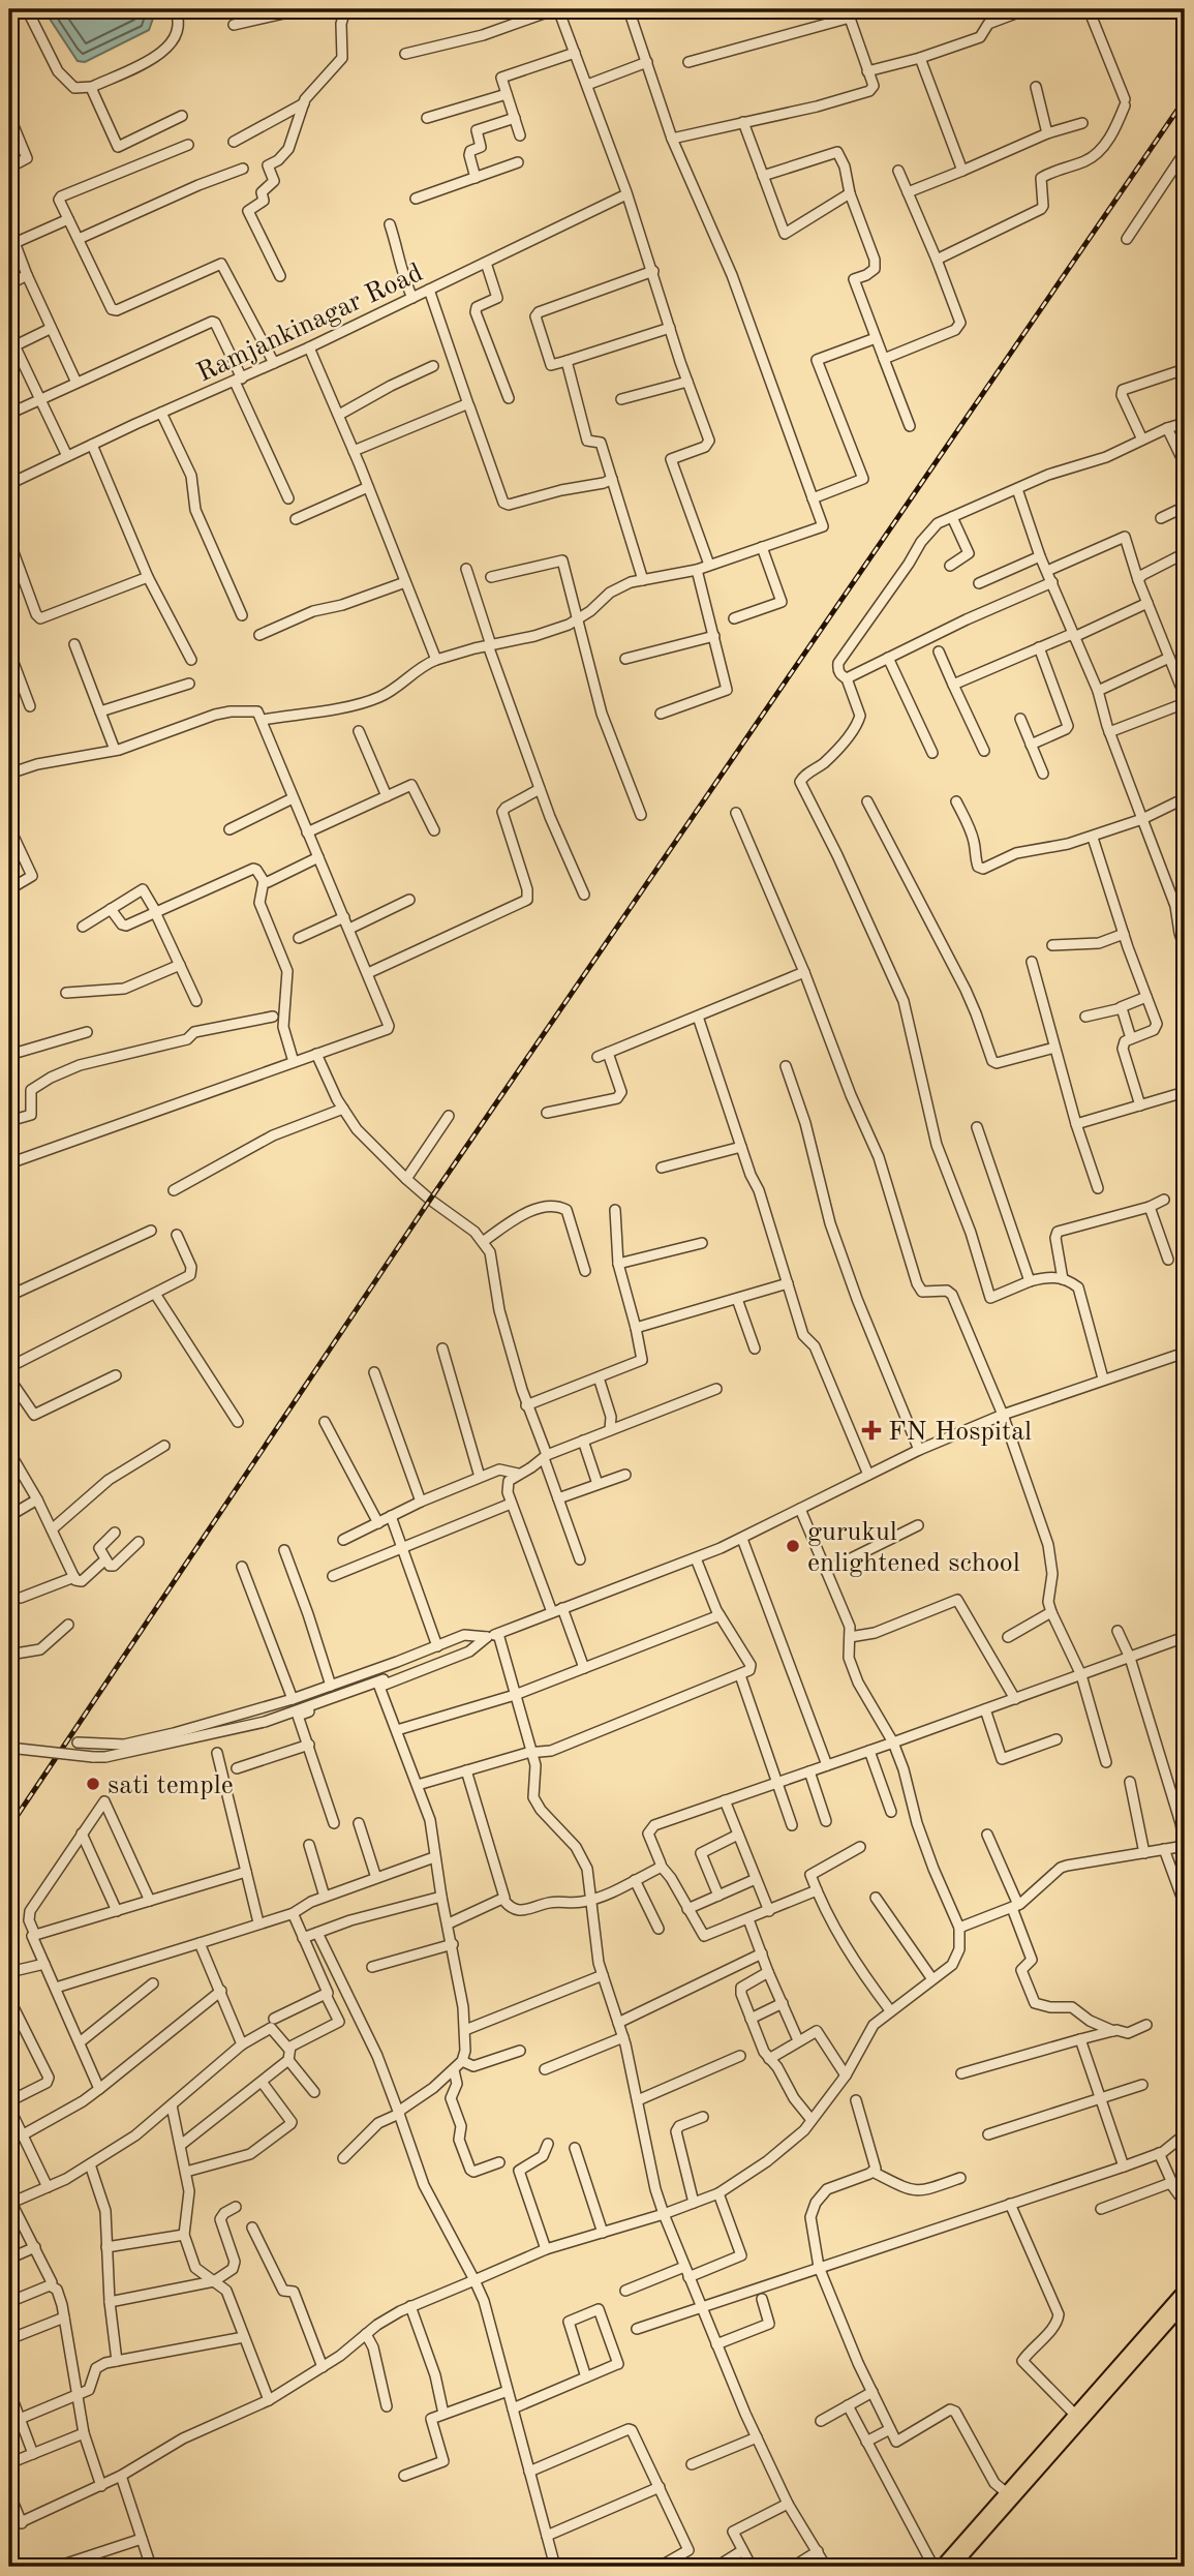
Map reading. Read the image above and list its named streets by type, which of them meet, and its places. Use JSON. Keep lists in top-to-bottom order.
{
  "streets": {
    "street": ["Ramjankinagar Road"]
  },
  "places": {
    "health": ["FN Hospital"],
    "other": ["gurukul enlightened school", "sati temple"]
  }
}
